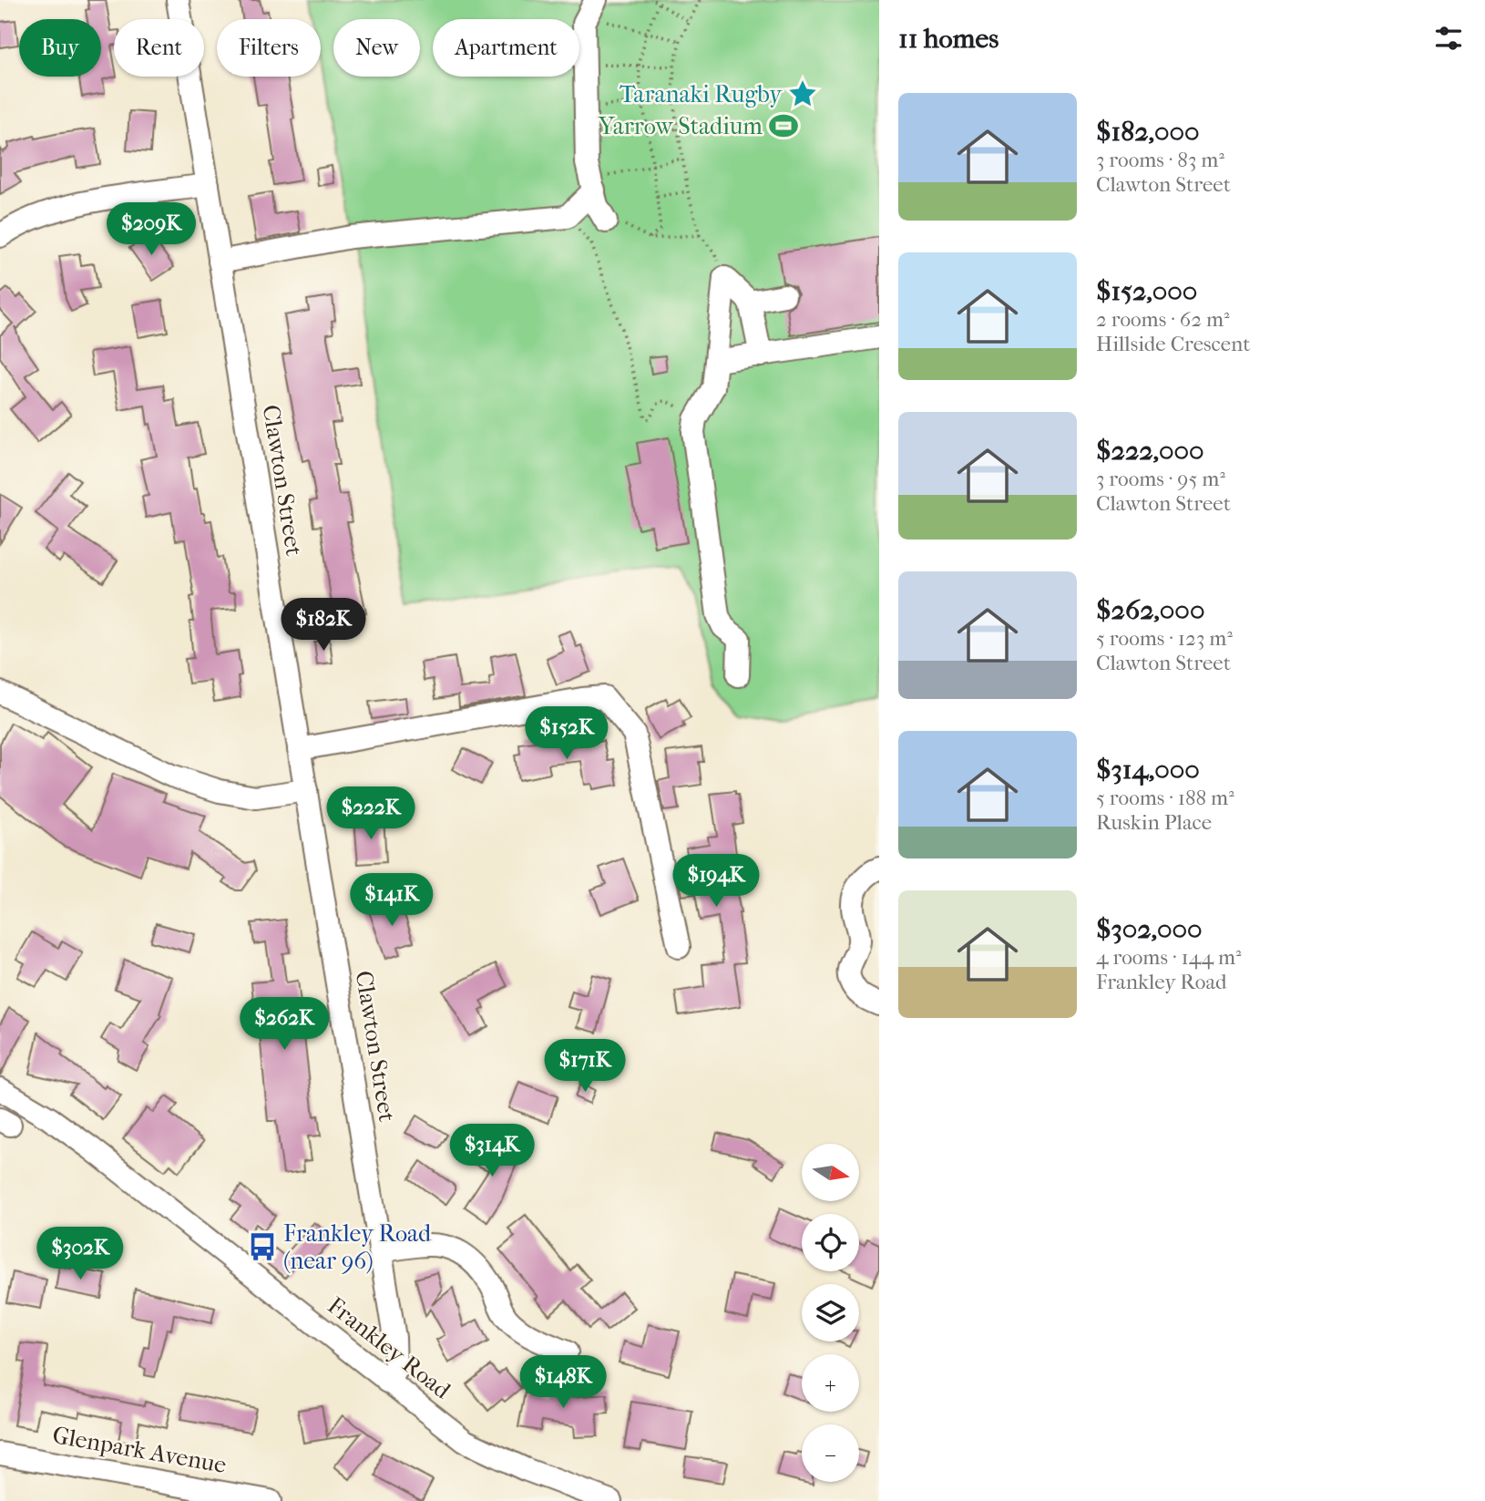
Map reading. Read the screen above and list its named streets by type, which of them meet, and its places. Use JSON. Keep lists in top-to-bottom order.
{
  "streets": {
    "street": ["Clawton Street", "Frankley Road", "Glenpark Avenue"]
  },
  "crossings": [
    ["Clawton Street", "Frankley Road"]
  ],
  "places": {
    "place": ["Taranaki Rugby"],
    "sports": ["Yarrow Stadium"],
    "bus stop": ["Frankley Road (near 96)"]
  },
  "north": "right",
  "page": {
    "heading": "11 homes",
    "chip": [
      "Buy",
      "Rent",
      "Filters",
      "New",
      "Apartment"
    ],
    "list": [
      {
        "name": "$182,000",
        "note": "3 rooms · 83 m² · Clawton Street"
      },
      {
        "name": "$152,000",
        "note": "2 rooms · 62 m² · Hillside Crescent"
      },
      {
        "name": "$222,000",
        "note": "3 rooms · 95 m² · Clawton Street"
      },
      {
        "name": "$262,000",
        "note": "5 rooms · 123 m² · Clawton Street"
      },
      {
        "name": "$314,000",
        "note": "5 rooms · 188 m² · Ruskin Place"
      },
      {
        "name": "$302,000",
        "note": "4 rooms · 144 m² · Frankley Road"
      }
    ],
    "price": [
      "$209K",
      "$182K",
      "$152K",
      "$222K",
      "$194K",
      "$141K",
      "$262K",
      "$171K",
      "$314K",
      "$302K",
      "$148K"
    ],
    "map_buttons": ["+", "−"]
  }
}
